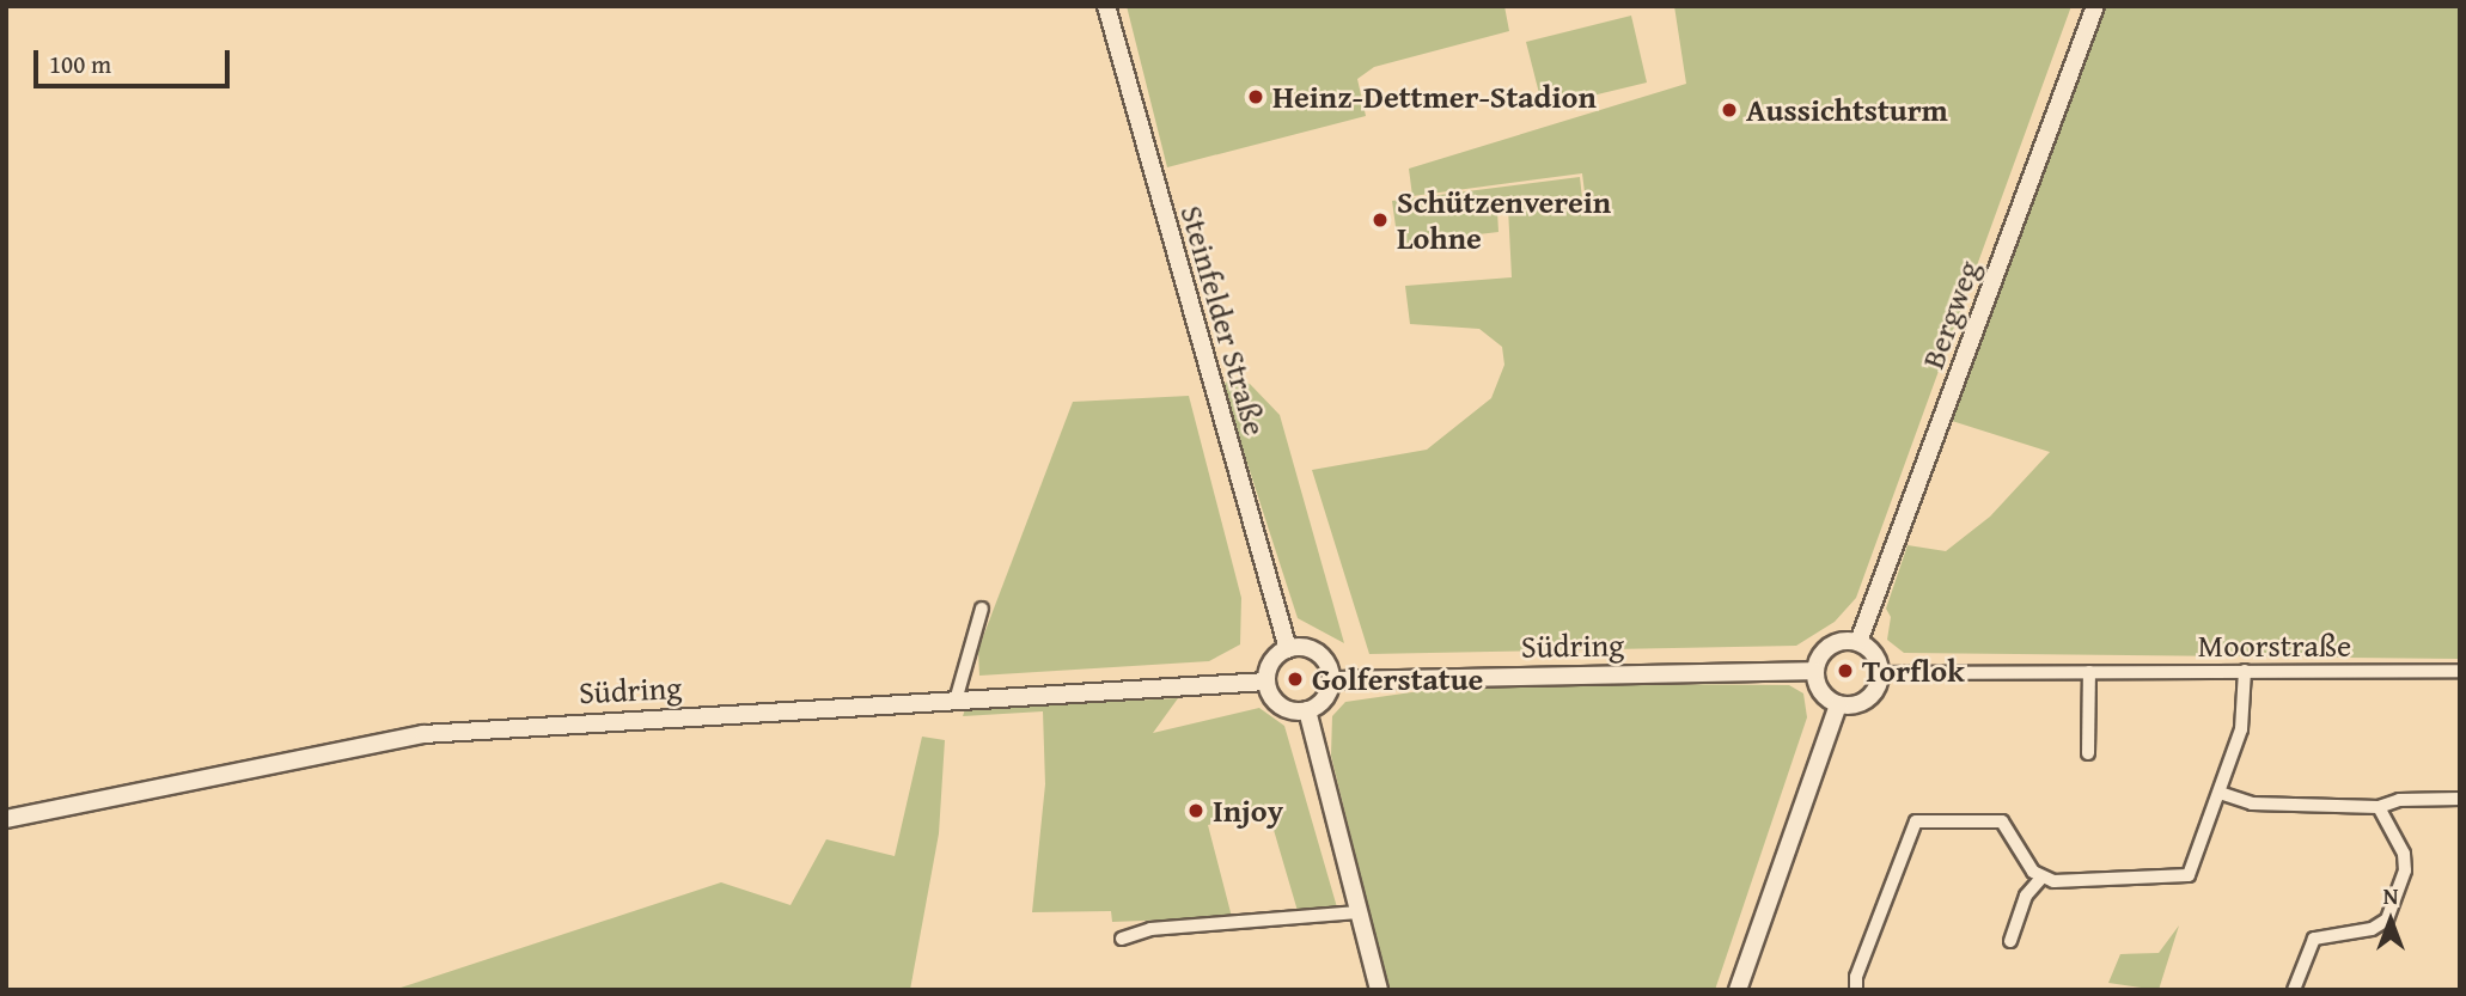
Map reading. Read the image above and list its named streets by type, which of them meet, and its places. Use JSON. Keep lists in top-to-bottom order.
{
  "streets": {
    "main road": ["Bergweg", "Steinfelder Straße", "Südring"],
    "street": ["Moorstraße"]
  },
  "crossings": [
    ["Bergweg", "Südring"],
    ["Bergweg", "Moorstraße"],
    ["Steinfelder Straße", "Südring"],
    ["Südring", "Moorstraße"]
  ],
  "places": [
    "Heinz-Dettmer-Stadion",
    "Aussichtsturm",
    "Schützenverein Lohne",
    "Torflok",
    "Golferstatue",
    "Injoy"
  ],
  "scale_bar": "100 m",
  "north": "top"
}
